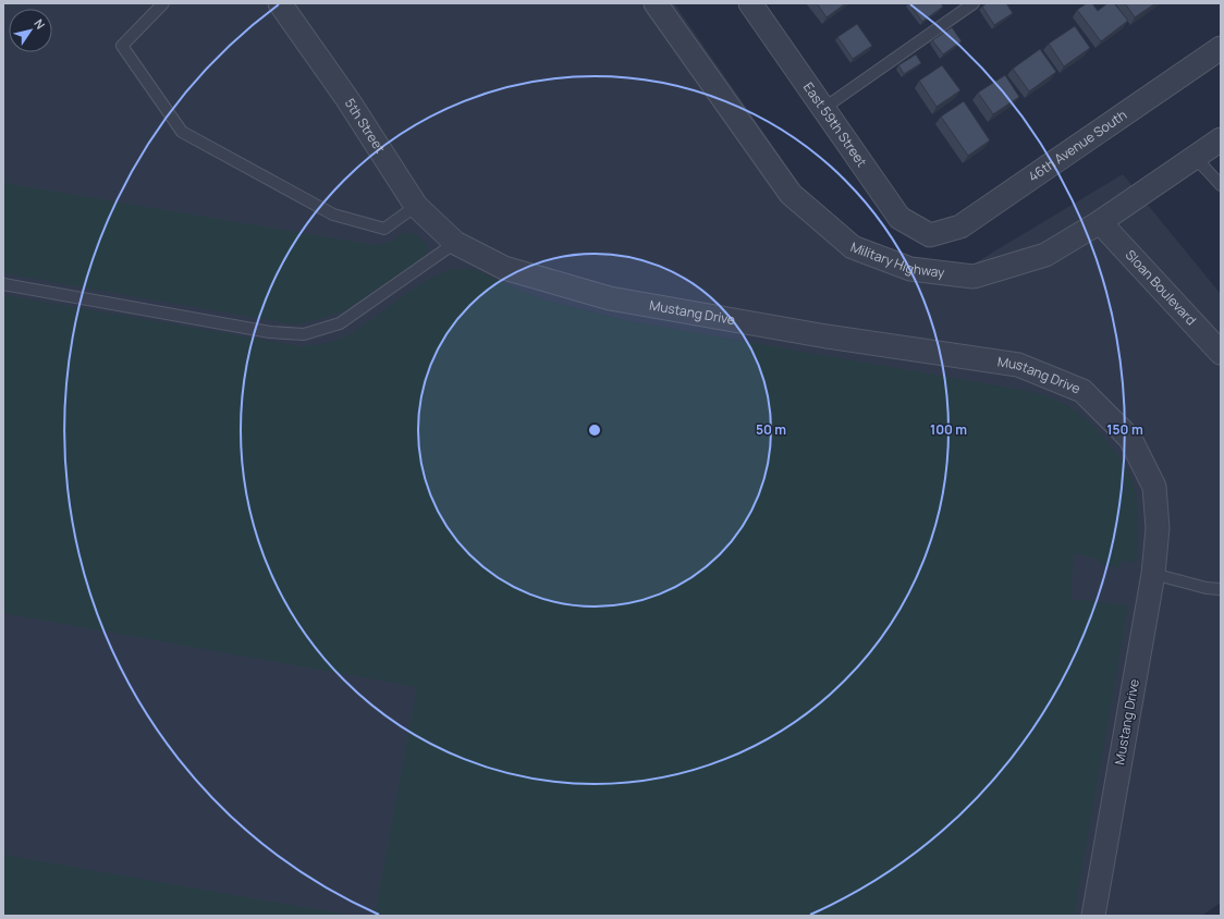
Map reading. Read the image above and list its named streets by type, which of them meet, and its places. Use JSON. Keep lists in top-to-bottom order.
{
  "streets": {
    "street": [
      "East 59th Street",
      "5th Street",
      "46th Avenue South",
      "Military Highway",
      "Sloan Boulevard",
      "Mustang Drive"
    ]
  },
  "crossings": [
    ["East 59th Street", "46th Avenue South"],
    ["5th Street", "Mustang Drive"],
    ["Military Highway", "Sloan Boulevard"]
  ],
  "north": "top right",
  "rings": ["50 m", "100 m", "150 m"]
}
